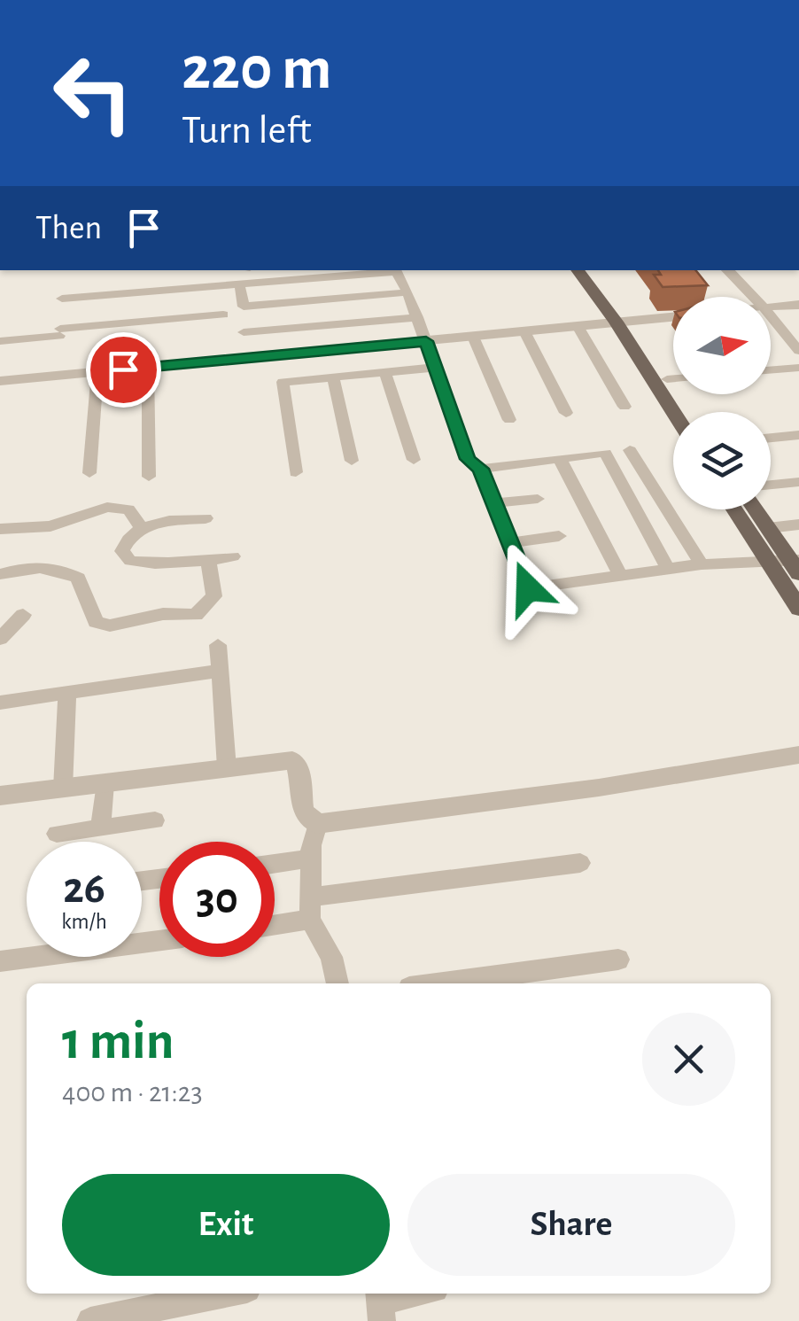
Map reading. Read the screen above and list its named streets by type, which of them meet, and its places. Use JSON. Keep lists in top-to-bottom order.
{
  "north": "right",
  "page": {
    "turn": ["220 m", "Turn left"],
    "then": "Then",
    "speed": "26 km/h",
    "limit": "30",
    "heading": ["1 min", "400 m · 21:23"],
    "buttons": ["Exit", "Share"]
  }
}
